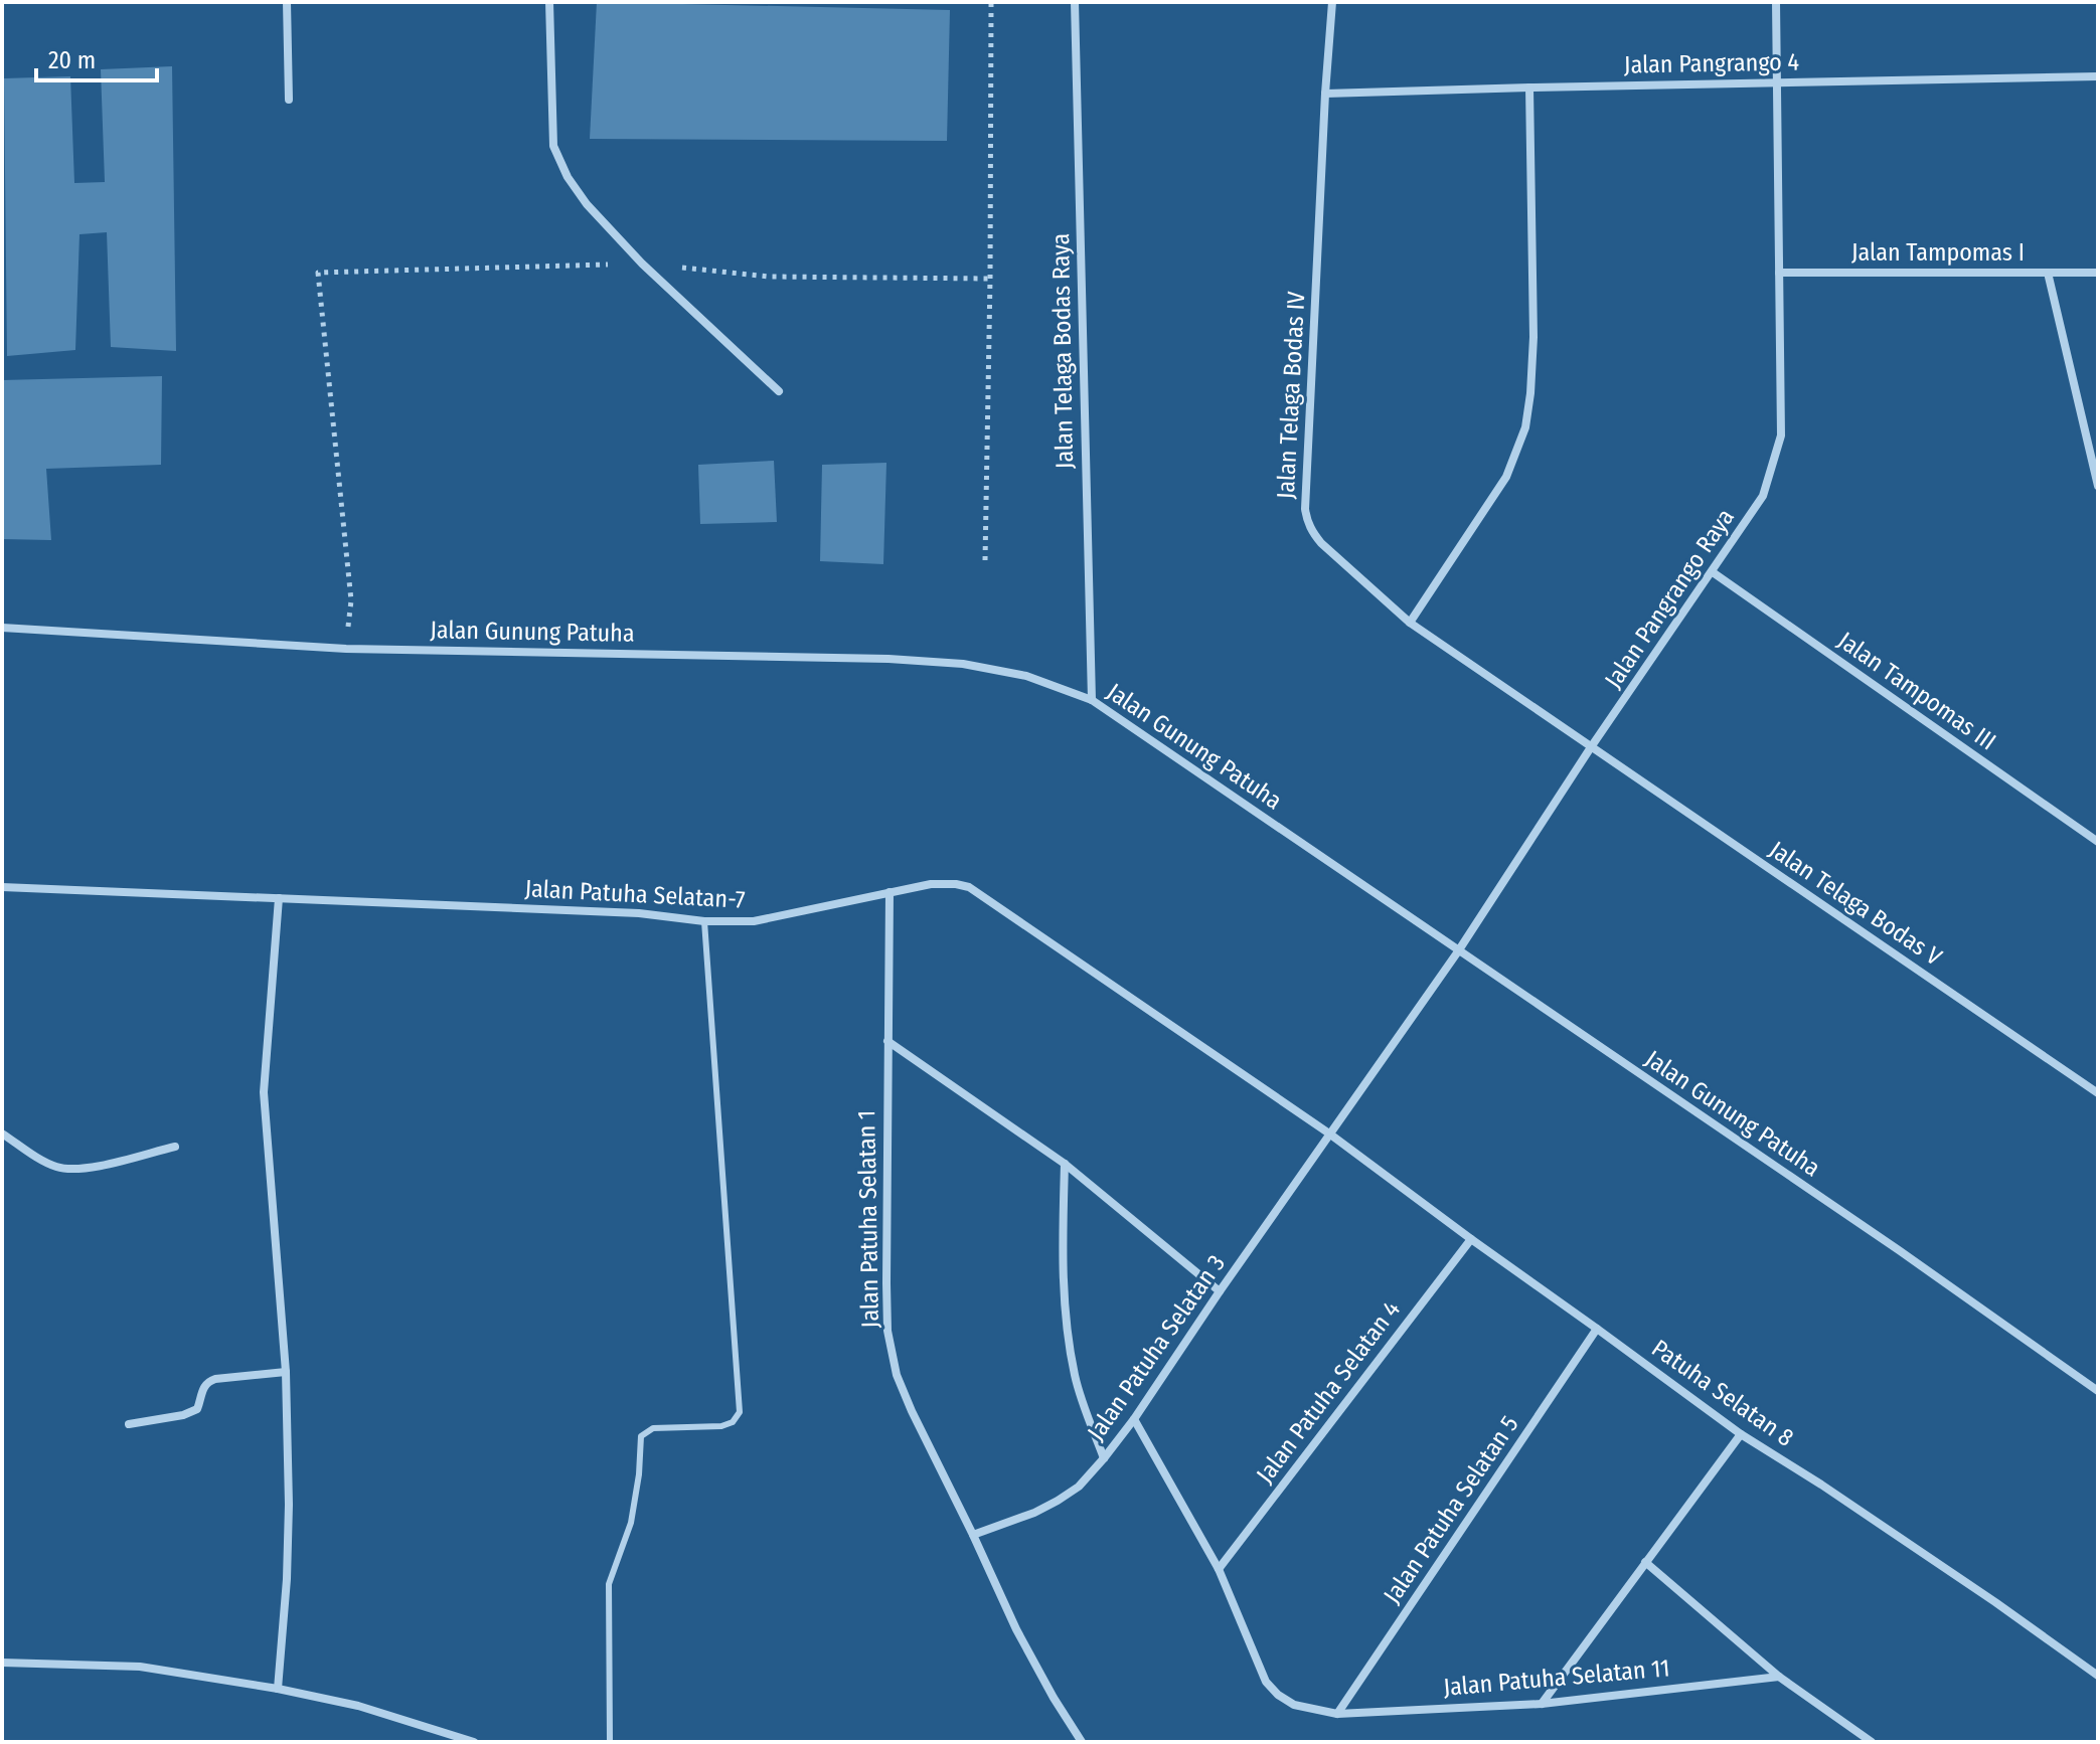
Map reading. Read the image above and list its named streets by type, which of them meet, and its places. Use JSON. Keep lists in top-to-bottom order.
{
  "streets": {
    "street": [
      "Jalan Pangrango 4",
      "Jalan Tampomas I",
      "Jalan Telaga Bodas Raya",
      "Jalan Telaga Bodas IV",
      "Jalan Pangrango Raya",
      "Jalan Gunung Patuha",
      "Jalan Tampomas III",
      "Jalan Patuha Selatan-7",
      "Jalan Telaga Bodas V",
      "Jalan Patuha Selatan 1",
      "Jalan Patuha Selatan 3",
      "Jalan Patuha Selatan 4",
      "Patuha Selatan 8",
      "Jalan Patuha Selatan 5",
      "Jalan Patuha Selatan 11"
    ]
  },
  "crossings": [
    ["Jalan Pangrango 4", "Jalan Telaga Bodas IV"],
    ["Jalan Pangrango 4", "Jalan Pangrango Raya"],
    ["Jalan Tampomas I", "Jalan Pangrango Raya"],
    ["Jalan Telaga Bodas Raya", "Jalan Gunung Patuha"],
    ["Jalan Telaga Bodas IV", "Jalan Pangrango Raya"],
    ["Jalan Telaga Bodas IV", "Jalan Telaga Bodas V"],
    ["Jalan Pangrango Raya", "Jalan Gunung Patuha"],
    ["Jalan Pangrango Raya", "Jalan Tampomas III"],
    ["Jalan Pangrango Raya", "Jalan Patuha Selatan-7"],
    ["Jalan Pangrango Raya", "Jalan Telaga Bodas V"],
    ["Jalan Pangrango Raya", "Jalan Patuha Selatan 3"],
    ["Jalan Pangrango Raya", "Patuha Selatan 8"],
    ["Jalan Patuha Selatan-7", "Jalan Patuha Selatan 1"],
    ["Jalan Patuha Selatan-7", "Jalan Patuha Selatan 3"],
    ["Jalan Patuha Selatan-7", "Patuha Selatan 8"],
    ["Jalan Patuha Selatan 1", "Jalan Patuha Selatan 3"],
    ["Jalan Patuha Selatan 3", "Patuha Selatan 8"],
    ["Jalan Patuha Selatan 3", "Jalan Patuha Selatan 11"],
    ["Jalan Patuha Selatan 4", "Patuha Selatan 8"],
    ["Jalan Patuha Selatan 4", "Jalan Patuha Selatan 11"],
    ["Patuha Selatan 8", "Jalan Patuha Selatan 5"],
    ["Jalan Patuha Selatan 5", "Jalan Patuha Selatan 11"]
  ],
  "scale_bar": "20 m"
}
